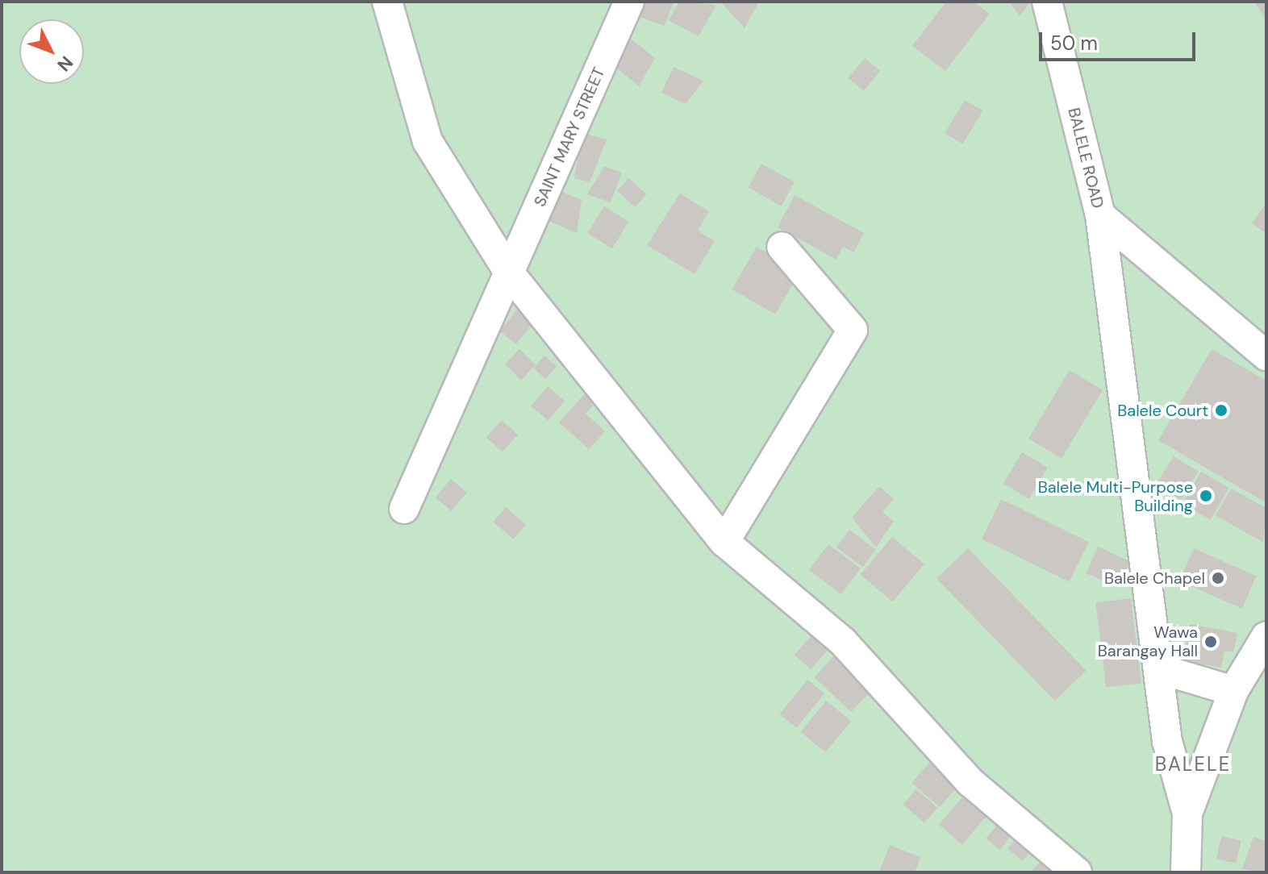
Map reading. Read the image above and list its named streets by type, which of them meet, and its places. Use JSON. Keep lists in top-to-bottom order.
{
  "streets": {
    "street": ["SAINT MARY STREET", "BALELE ROAD"]
  },
  "districts": ["BALELE"],
  "places": [
    "Balele Court",
    "Balele Multi-Purpose Building",
    "Balele Chapel",
    "Wawa Barangay Hall"
  ],
  "scale_bar": "50 m",
  "north": "bottom right"
}
